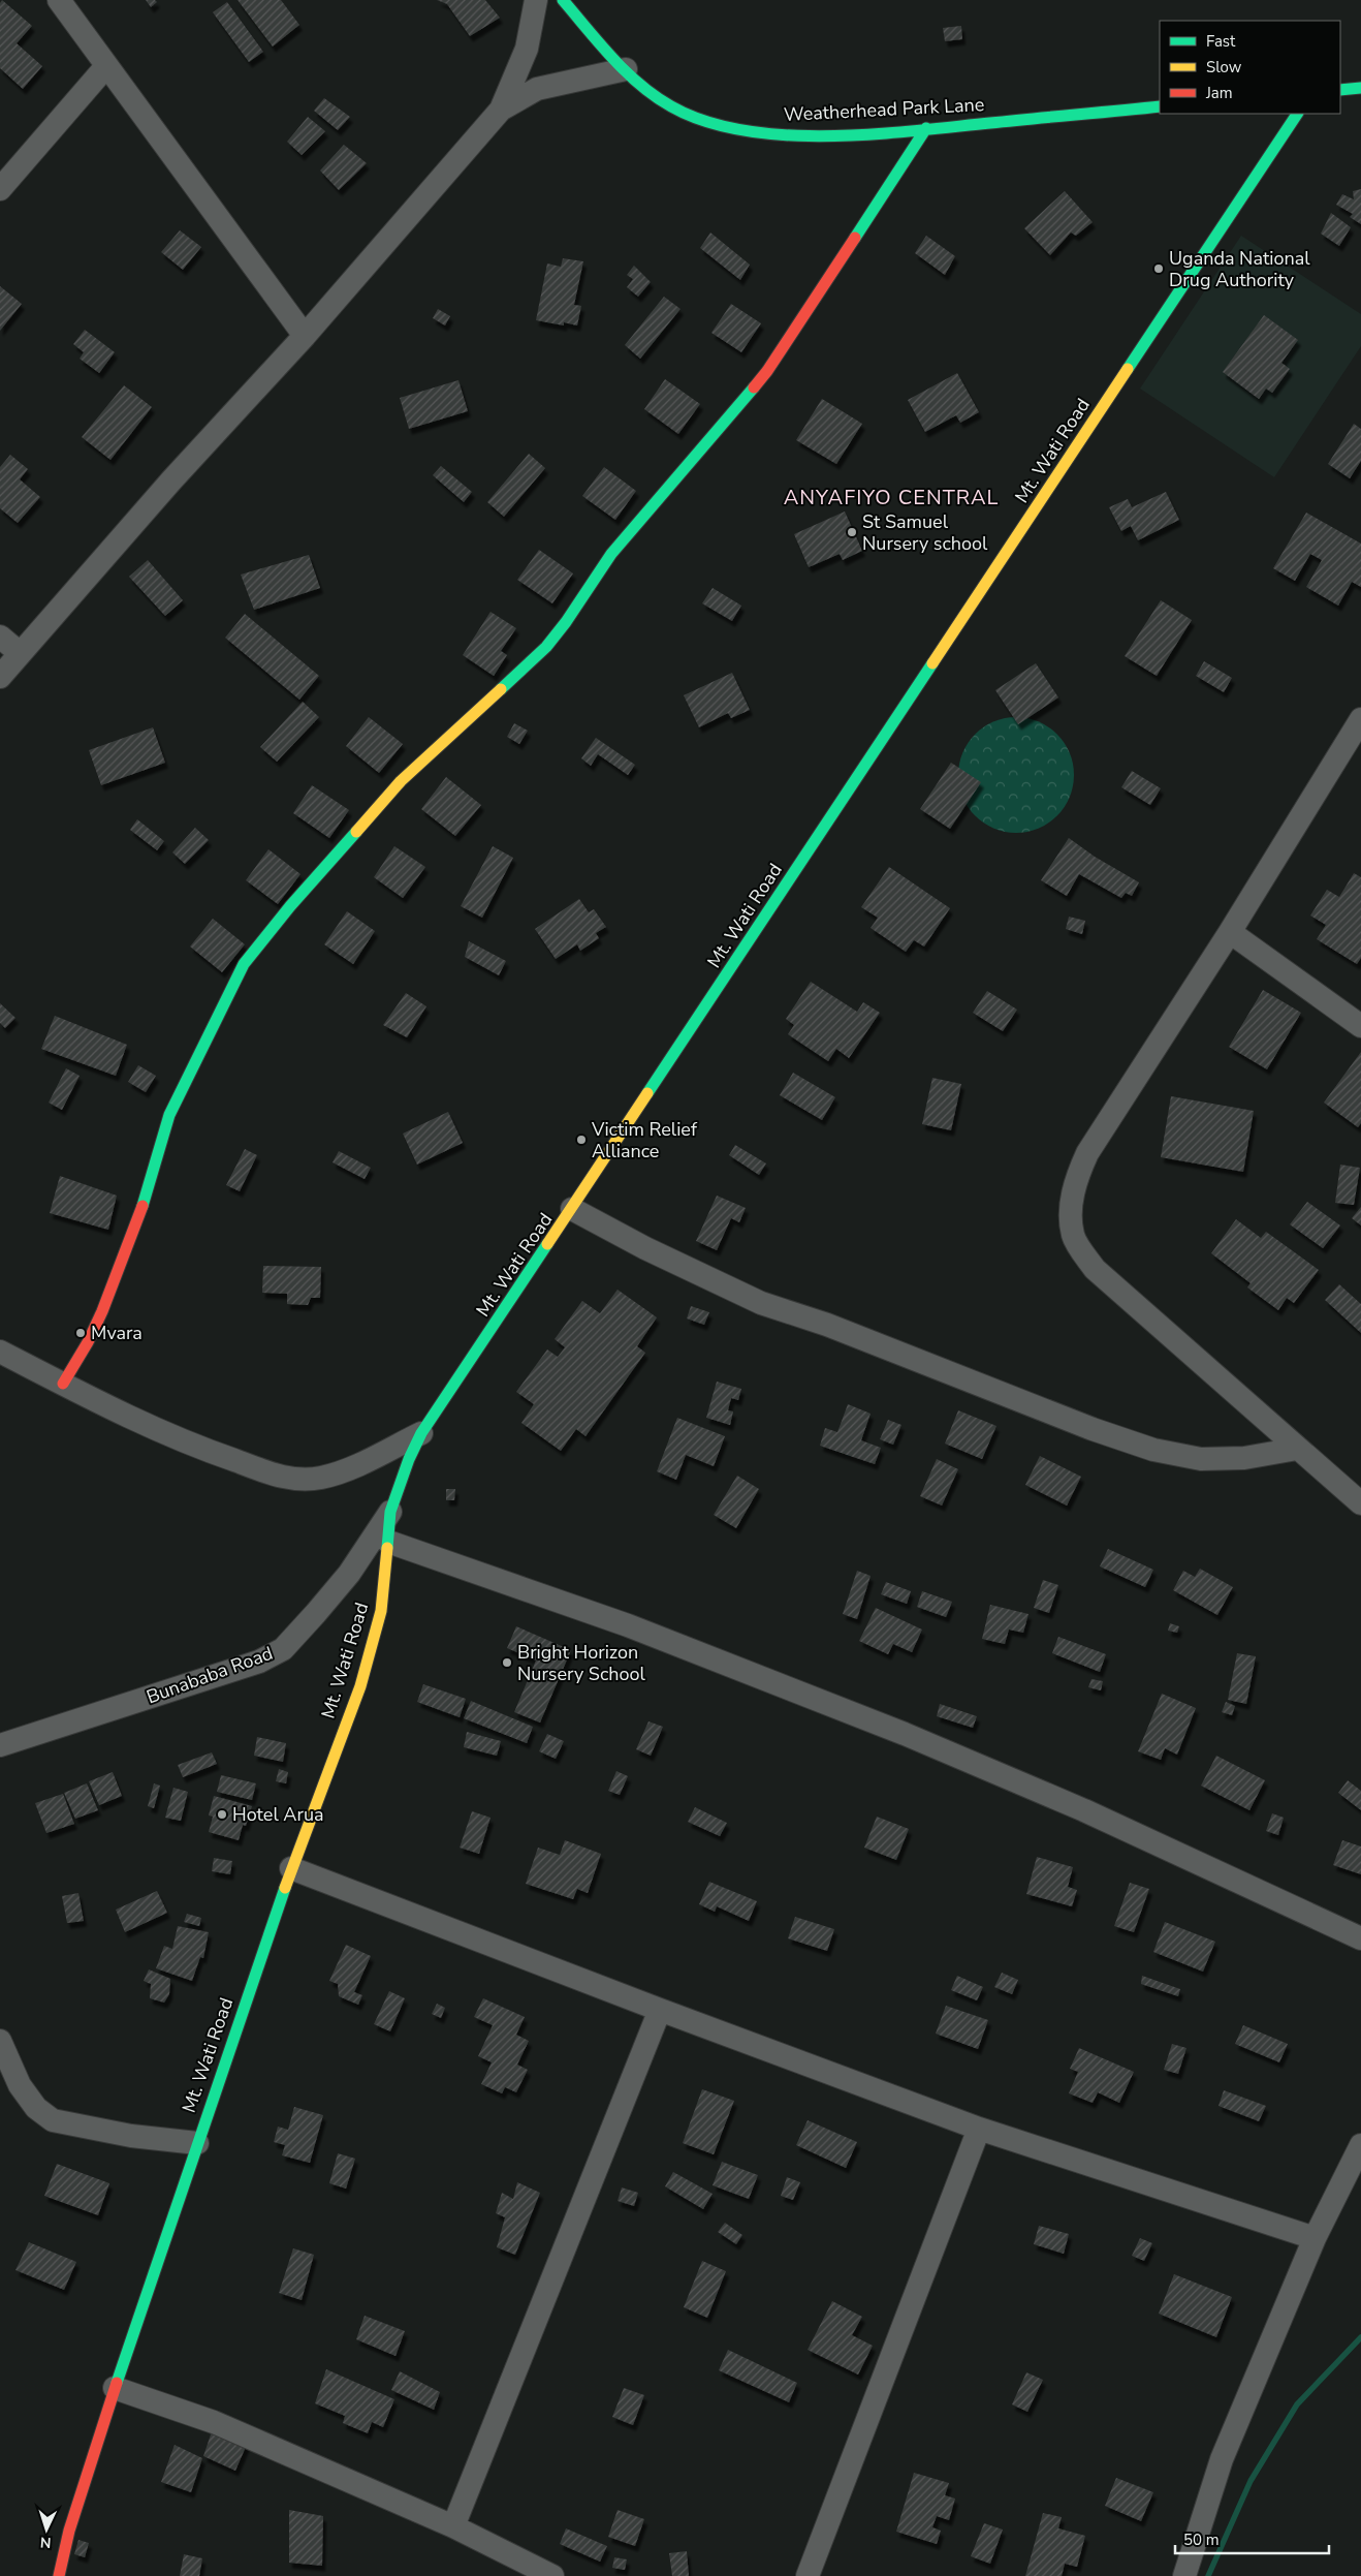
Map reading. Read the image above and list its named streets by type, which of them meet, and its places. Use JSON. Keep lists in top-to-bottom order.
{
  "streets": {
    "street": ["Weatherhead Park Lane", "Mt. Wati Road", "Bunababa Road"]
  },
  "crossings": [
    ["Mt. Wati Road", "Bunababa Road"]
  ],
  "districts": ["ANYAFIYO CENTRAL"],
  "places": [
    "Uganda National Drug Authority",
    "St Samuel Nursery school",
    "Victim Relief Alliance",
    "Mvara",
    "Bright Horizon Nursery School",
    "Hotel Arua"
  ],
  "legend": ["Fast", "Slow", "Jam"],
  "scale_bar": "50 m",
  "north": "bottom"
}
